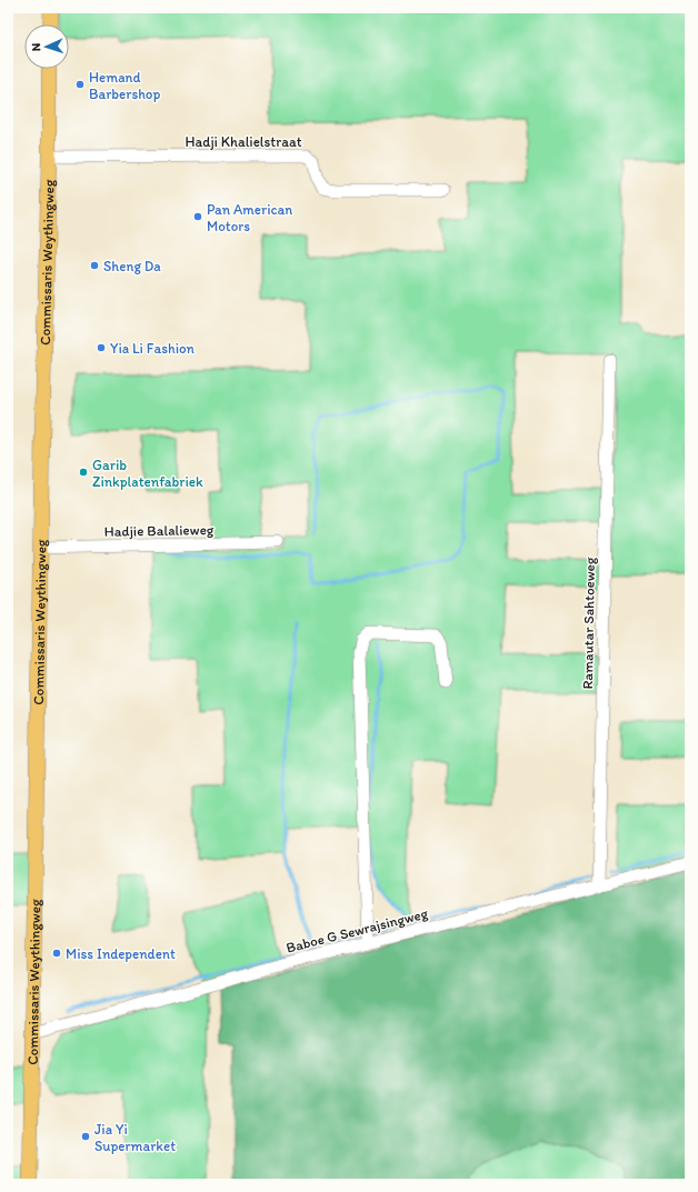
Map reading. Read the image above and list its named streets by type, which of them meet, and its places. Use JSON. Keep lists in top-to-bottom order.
{
  "streets": {
    "main road": ["Commissaris Weythingweg"],
    "street": [
      "Hadji Khalielstraat",
      "Hadjie Balalieweg",
      "Ramautar Sahtoeweg",
      "Baboe G Sewrajsingweg"
    ]
  },
  "crossings": [
    ["Hadji Khalielstraat", "Commissaris Weythingweg"],
    ["Commissaris Weythingweg", "Hadjie Balalieweg"],
    ["Commissaris Weythingweg", "Baboe G Sewrajsingweg"],
    ["Ramautar Sahtoeweg", "Baboe G Sewrajsingweg"]
  ],
  "places": [
    "Hemand Barbershop",
    "Pan American Motors",
    "Sheng Da",
    "Yia Li Fashion",
    "Garib Zinkplatenfabriek",
    "Miss Independent",
    "Jia Yi Supermarket"
  ],
  "north": "left"
}
